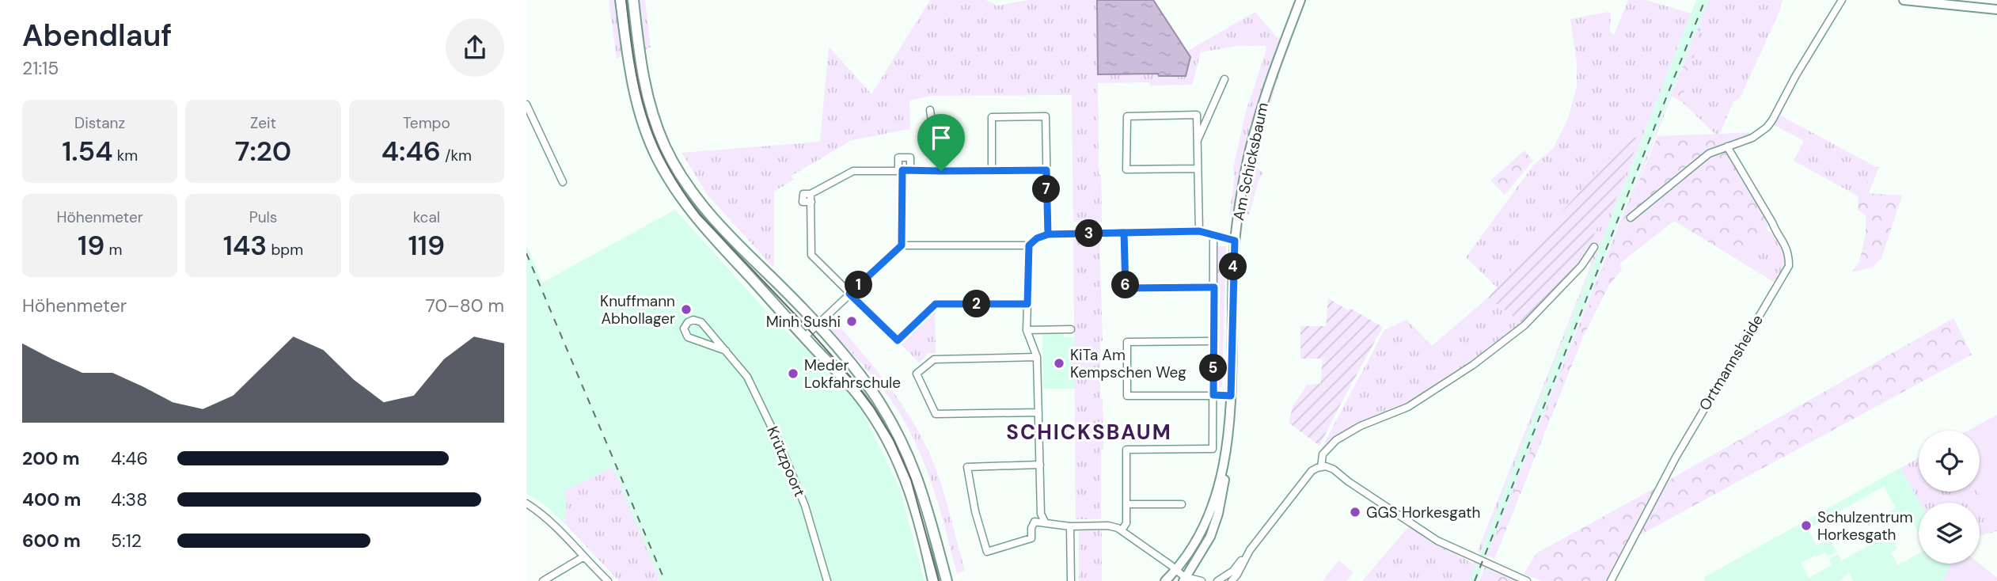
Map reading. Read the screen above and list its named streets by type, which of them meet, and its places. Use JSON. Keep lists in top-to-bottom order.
{
  "streets": {
    "street": ["Am Schicksbaum", "Ortmannsheide", "Krützpoort"]
  },
  "districts": ["SCHICKSBAUM"],
  "places": [
    "Knuffmann Abhollager",
    "Minh Sushi",
    "KiTa Am Kempschen Weg",
    "Meder Lokfahrschule",
    "GGS Horkesgath",
    "Schulzentrum Horkesgath"
  ],
  "page": {
    "heading": ["Abendlauf", "21:15"],
    "stats": [
      ["Distanz", "1.54 km"],
      ["Zeit", "7:20"],
      ["Tempo", "4:46 /km"],
      ["Höhenmeter", "19 m"],
      ["Puls", "143 bpm"],
      ["kcal", "119"]
    ],
    "pins": [
      "7",
      "3",
      "4",
      "1",
      "6",
      "2",
      "5"
    ],
    "chart": ["Höhenmeter", "70–80 m"],
    "list": [
      {
        "name": "200 m",
        "note": "4:46"
      },
      {
        "name": "400 m",
        "note": "4:38"
      },
      {
        "name": "600 m",
        "note": "5:12"
      }
    ]
  }
}
